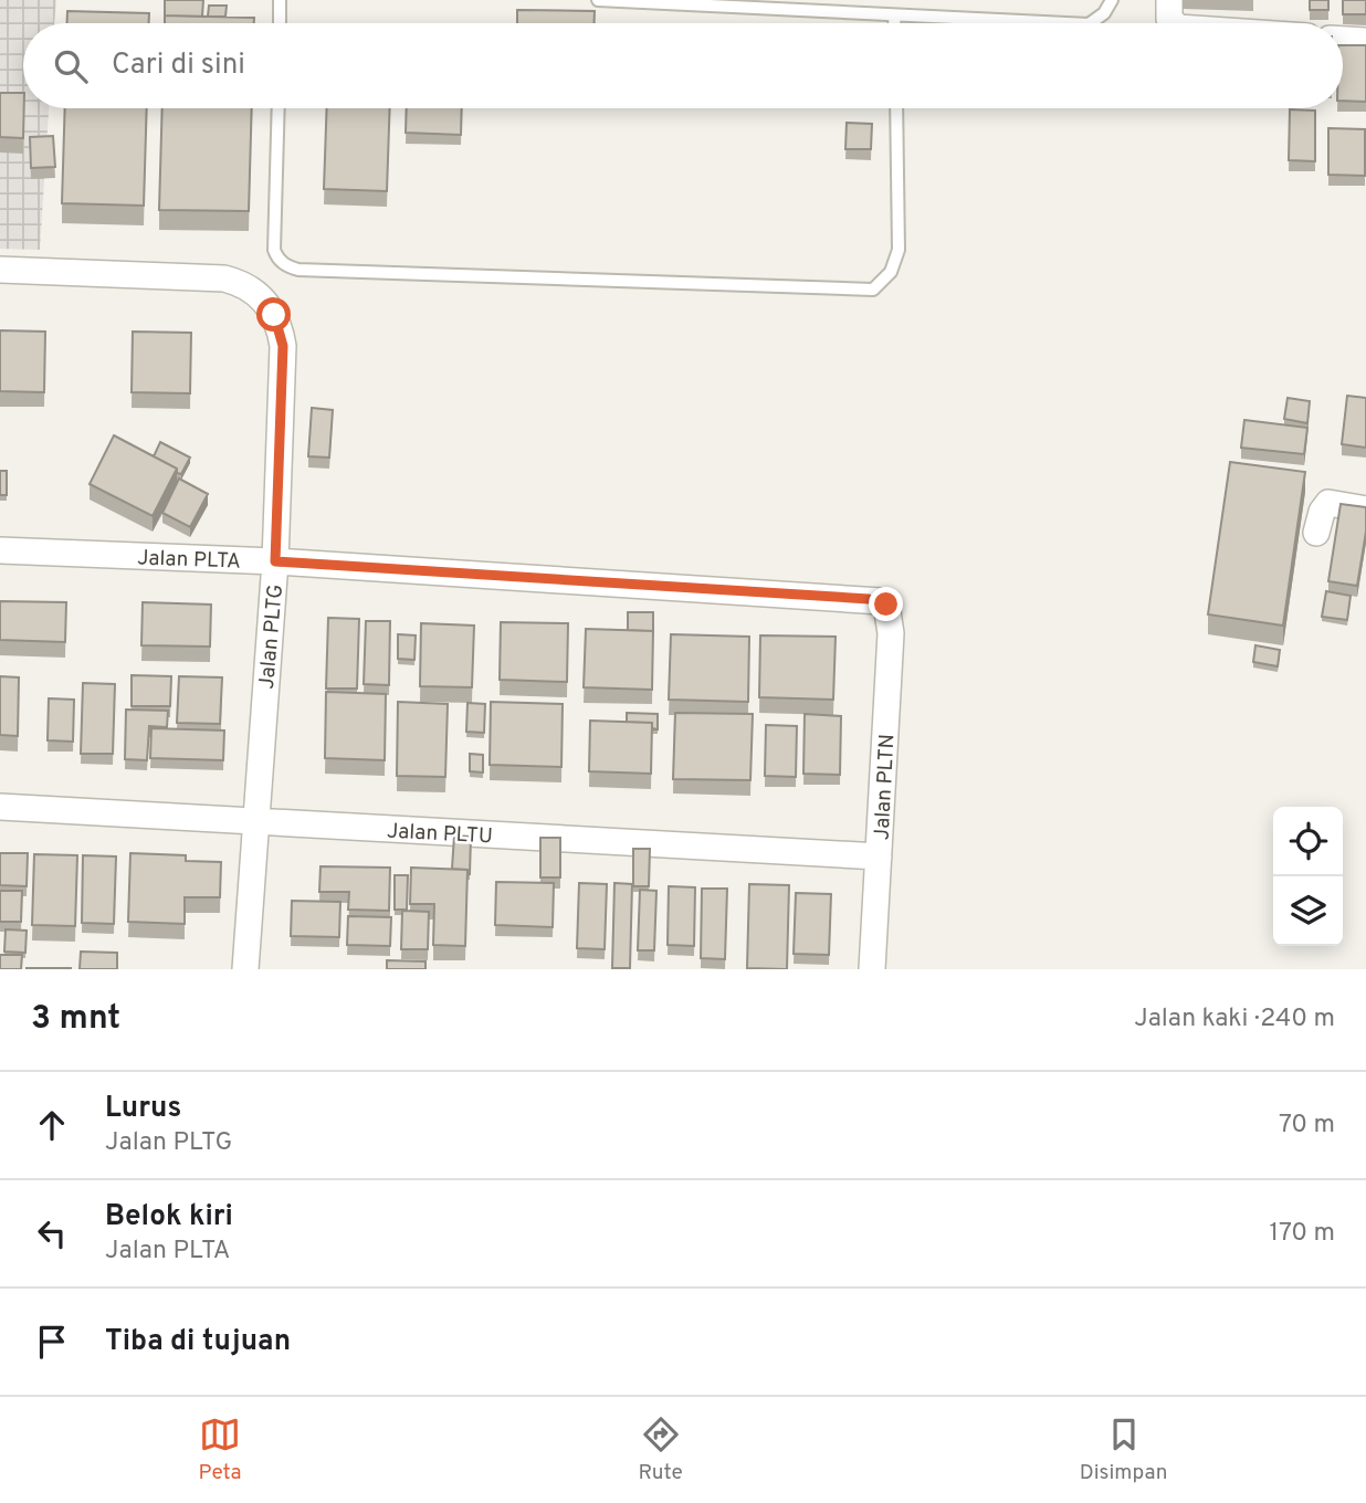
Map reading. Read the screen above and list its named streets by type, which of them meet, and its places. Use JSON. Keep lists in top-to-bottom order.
{
  "streets": {
    "street": [
      "Jalan PLTA",
      "Jalan PLTG",
      "Jalan PLTN",
      "Jalan PLTU"
    ]
  },
  "crossings": [
    ["Jalan PLTA", "Jalan PLTG"],
    ["Jalan PLTA", "Jalan PLTN"],
    ["Jalan PLTG", "Jalan PLTU"],
    ["Jalan PLTN", "Jalan PLTU"]
  ],
  "page": {
    "search": "Cari di sini",
    "heading": ["3 mnt", "Jalan kaki · 240 m"],
    "list": [
      ["Lurus", "Jalan PLTG", "70 m"],
      ["Belok kiri", "Jalan PLTA", "170 m"],
      "Tiba di tujuan"
    ],
    "nav": ["Peta", "Rute", "Disimpan"]
  }
}
